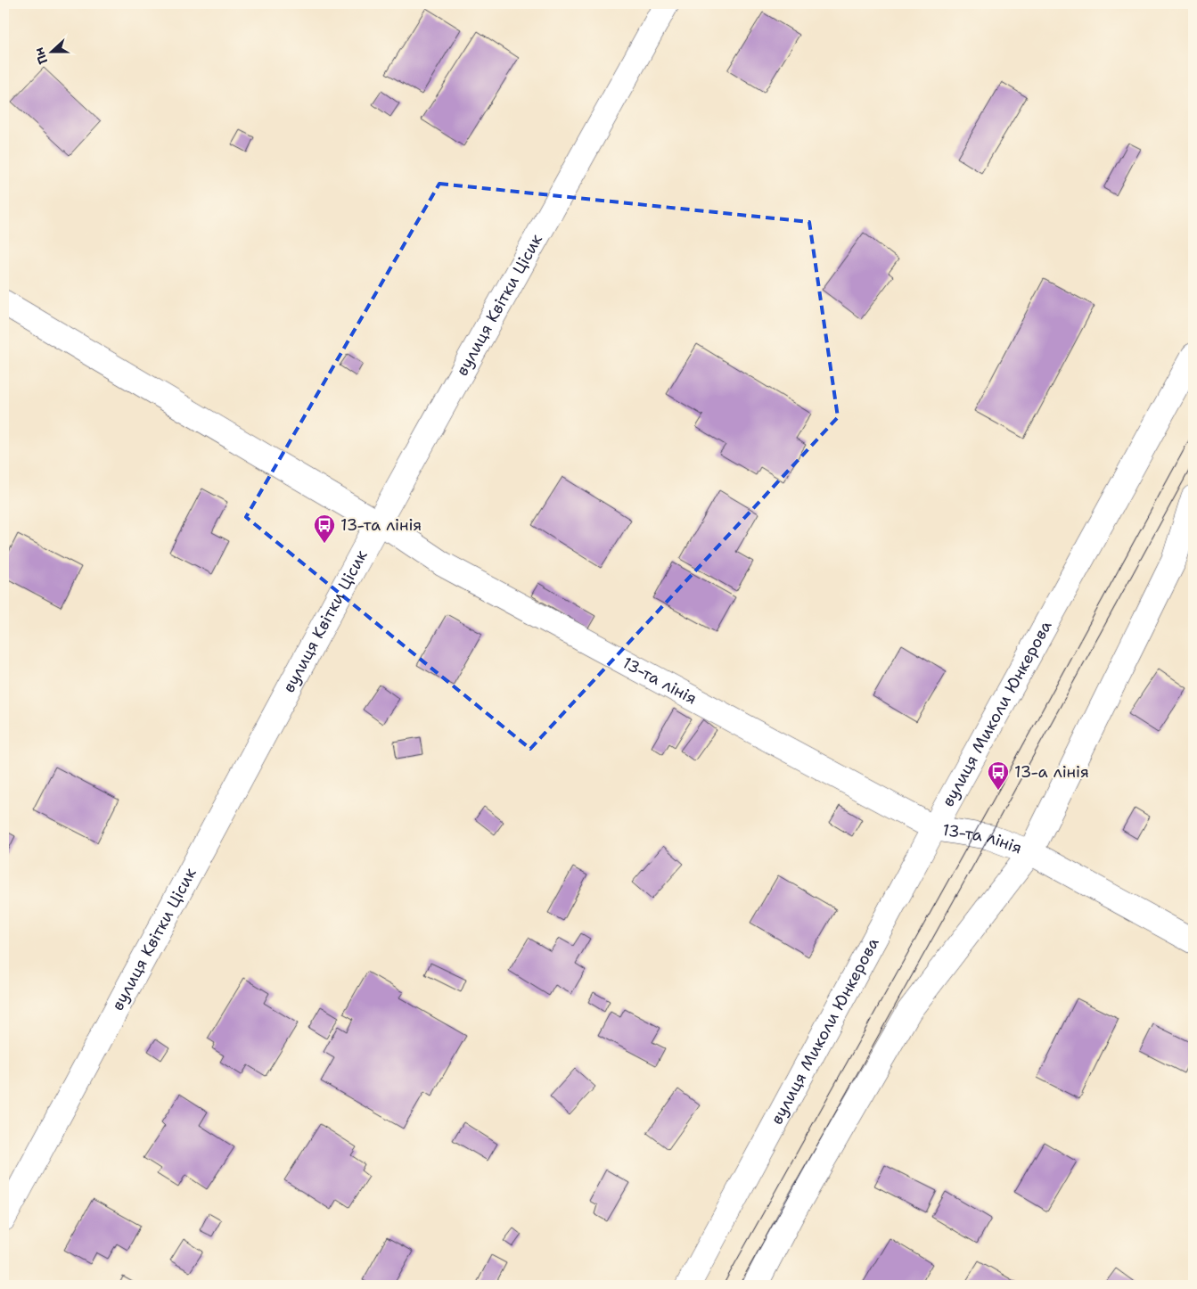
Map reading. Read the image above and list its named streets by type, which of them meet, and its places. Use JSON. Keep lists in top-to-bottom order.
{
  "streets": {
    "street": ["вулиця Квітки Цісик", "13-та лінія", "вулиця Миколи Юнкерова"]
  },
  "crossings": [
    ["вулиця Квітки Цісик", "13-та лінія"],
    ["13-та лінія", "вулиця Миколи Юнкерова"]
  ],
  "places": {
    "bus stop": ["13-та лінія", "13-а лінія"]
  },
  "north": "left"
}
